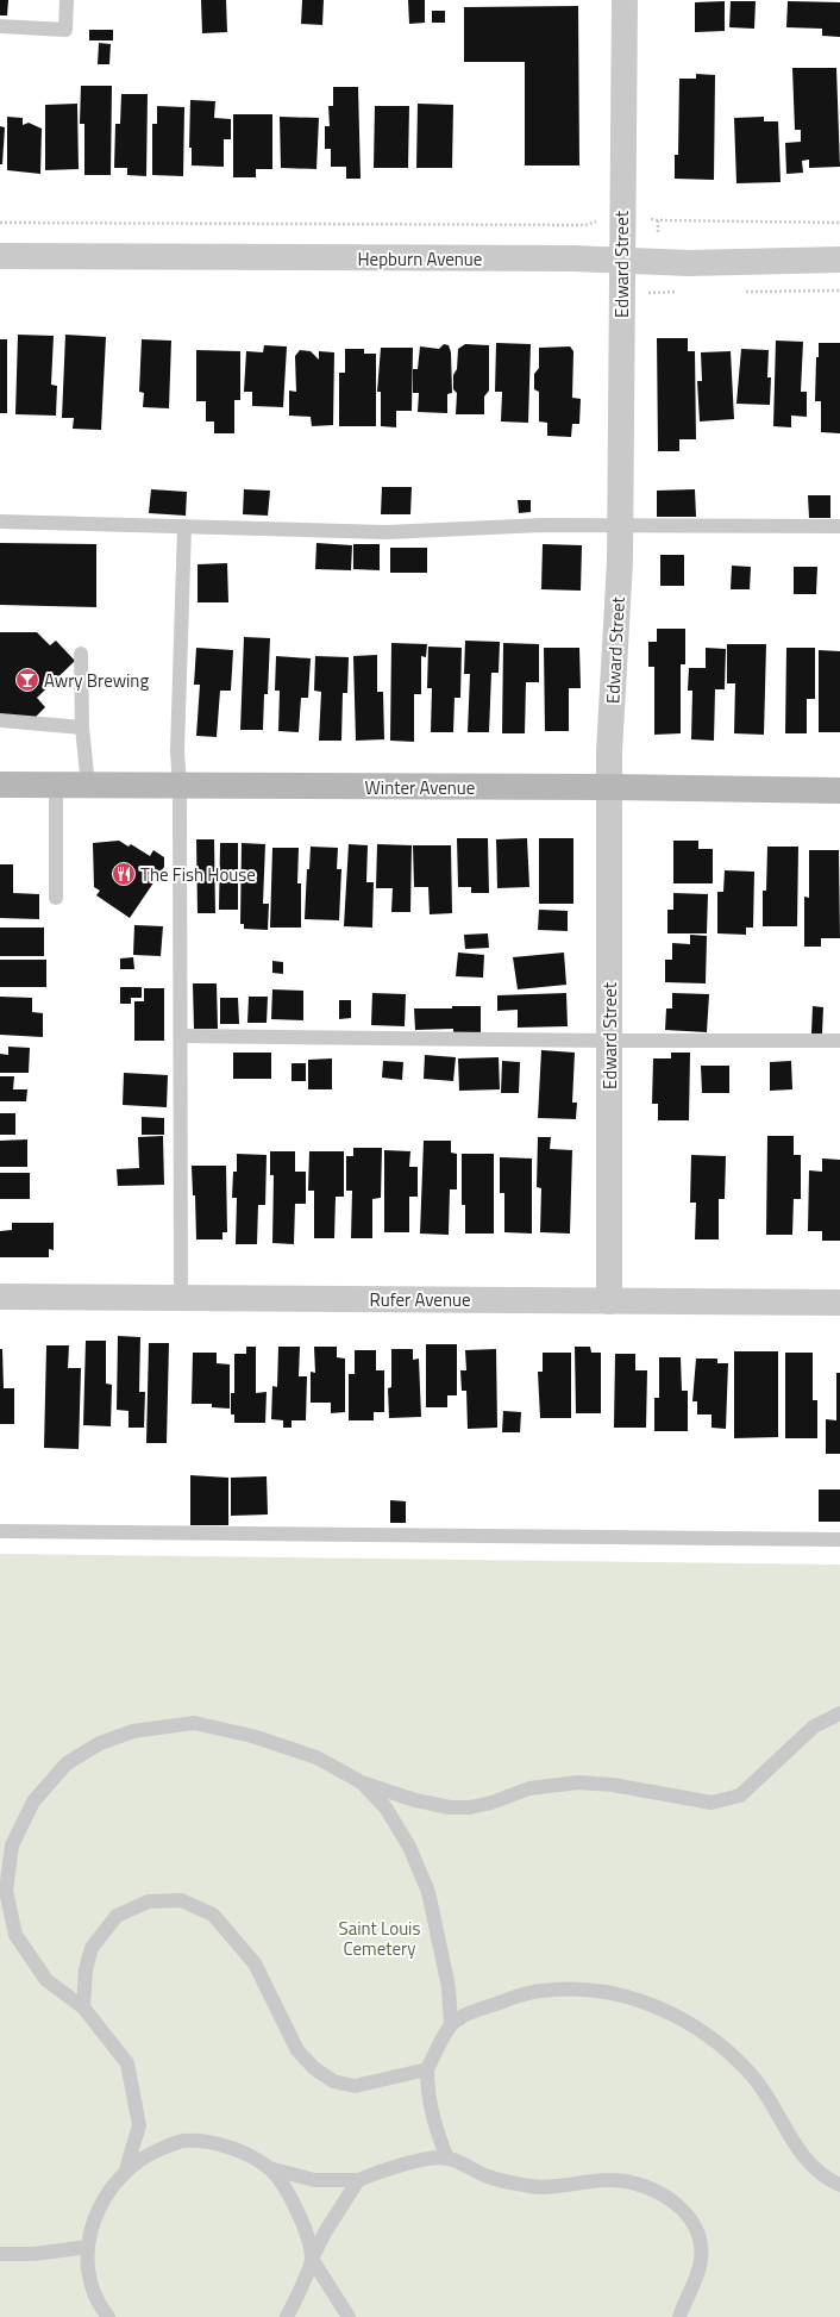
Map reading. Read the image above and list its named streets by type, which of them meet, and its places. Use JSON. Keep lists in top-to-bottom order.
{
  "streets": {
    "main road": ["Winter Avenue"],
    "street": ["Hepburn Avenue", "Edward Street", "Rufer Avenue"]
  },
  "crossings": [
    ["Hepburn Avenue", "Edward Street"],
    ["Edward Street", "Winter Avenue"],
    ["Edward Street", "Rufer Avenue"]
  ],
  "parks": ["Saint Louis Cemetery"],
  "places": {
    "bar": ["Awry Brewing"],
    "restaurant": ["The Fish House"]
  }
}
